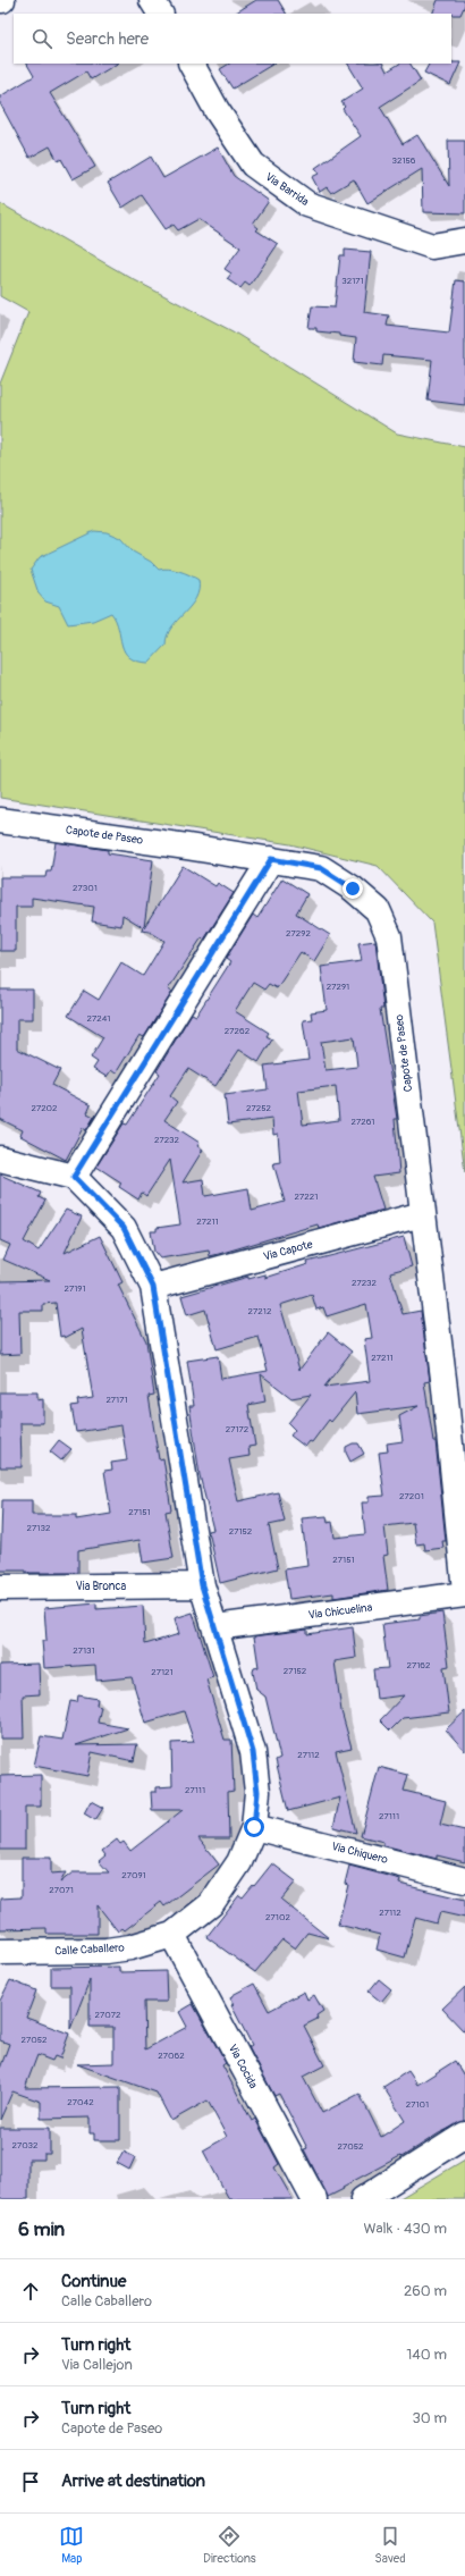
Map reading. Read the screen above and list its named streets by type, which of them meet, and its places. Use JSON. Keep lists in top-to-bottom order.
{
  "streets": {
    "street": [
      "Via Barrida",
      "Capote de Paseo",
      "Via Capote",
      "Via Bronca",
      "Via Chicuelina",
      "Via Chiquero",
      "Calle Caballero",
      "Via Cocida"
    ]
  },
  "crossings": [
    ["Capote de Paseo", "Via Capote"],
    ["Via Capote", "Calle Caballero"],
    ["Via Bronca", "Calle Caballero"],
    ["Via Chicuelina", "Calle Caballero"],
    ["Via Chiquero", "Calle Caballero"],
    ["Calle Caballero", "Via Cocida"]
  ],
  "house_numbers": [
    "32156",
    "32171",
    "27301",
    "27292",
    "27291",
    "27241",
    "27262",
    "27202",
    "27252",
    "27261",
    "27232",
    "27221",
    "27211",
    "27232",
    "27191",
    "27212",
    "27211",
    "27171",
    "27172",
    "27201",
    "27151",
    "27132",
    "27152",
    "27151",
    "27131",
    "27162",
    "27152",
    "27121",
    "27112",
    "27111",
    "27111",
    "27091",
    "27071",
    "27112",
    "27102",
    "27072",
    "27052",
    "27062",
    "27042",
    "27101",
    "27032",
    "27052"
  ],
  "page": {
    "search": "Search here",
    "heading": ["6 min", "Walk · 430 m"],
    "list": [
      ["Continue", "Calle Caballero", "260 m"],
      ["Turn right", "Via Callejon", "140 m"],
      ["Turn right", "Capote de Paseo", "30 m"],
      "Arrive at destination"
    ],
    "nav": ["Map", "Directions", "Saved"]
  }
}
